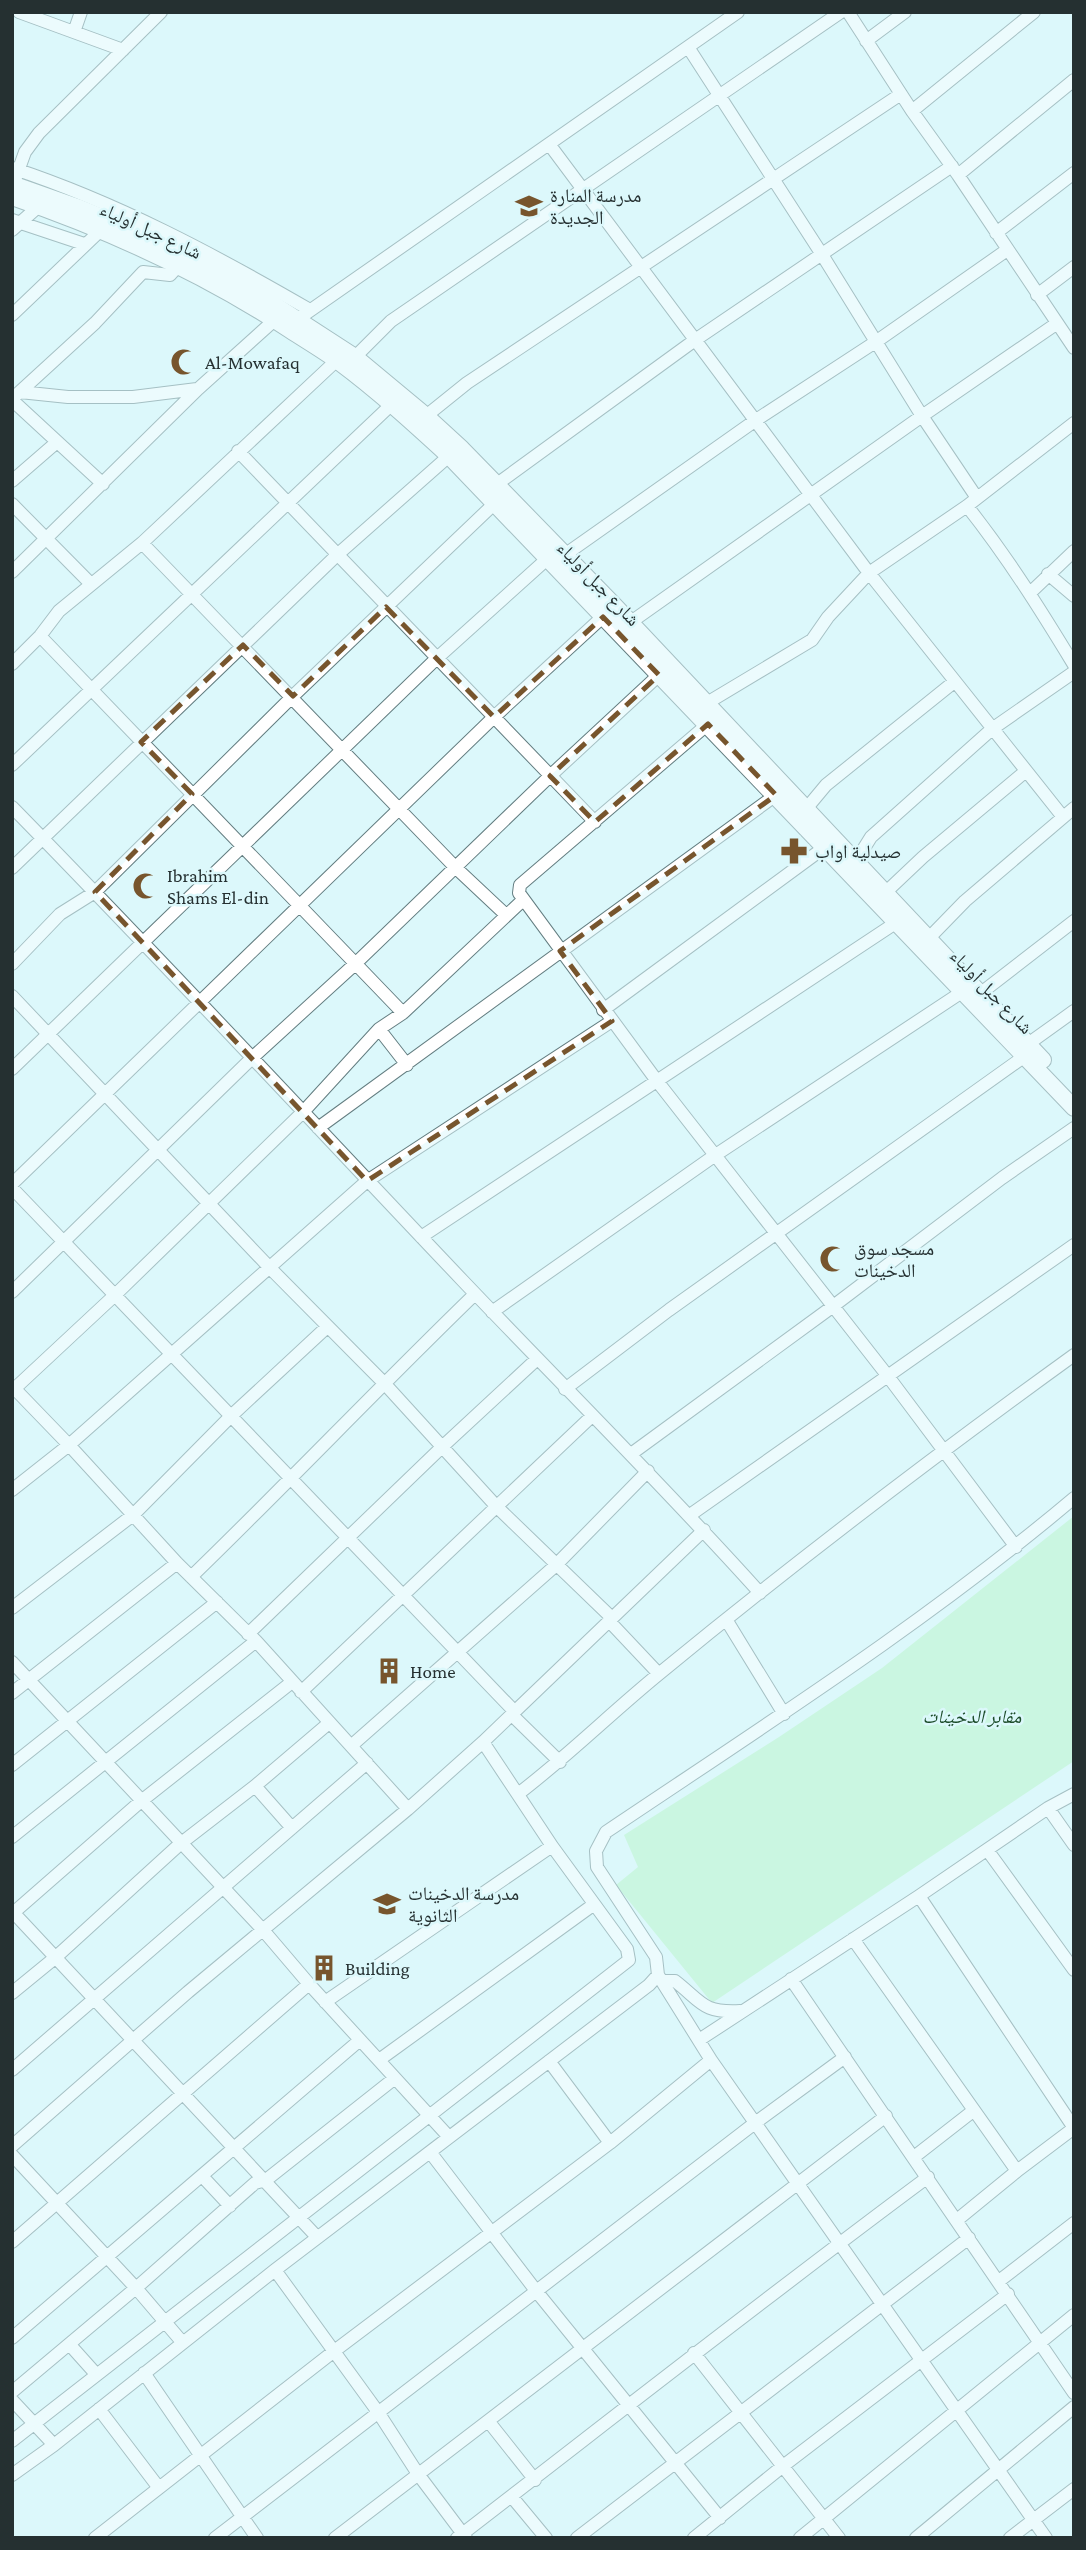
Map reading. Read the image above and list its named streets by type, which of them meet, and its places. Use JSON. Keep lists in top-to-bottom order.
{
  "streets": {
    "main road": ["شارع جبل أولياء"]
  },
  "parks": ["مقابر الدخينات"],
  "places": {
    "school or university": ["مدرسة المنارة الجديدة", "مدرسة الدخينات الثانوية"],
    "mosque": ["Al-Mowafaq", "Ibrahim Shams El-din", "مسجد سوق الدخينات"],
    "pharmacy": ["صيدلية اواب"],
    "building": ["Home", "Building"]
  }
}
